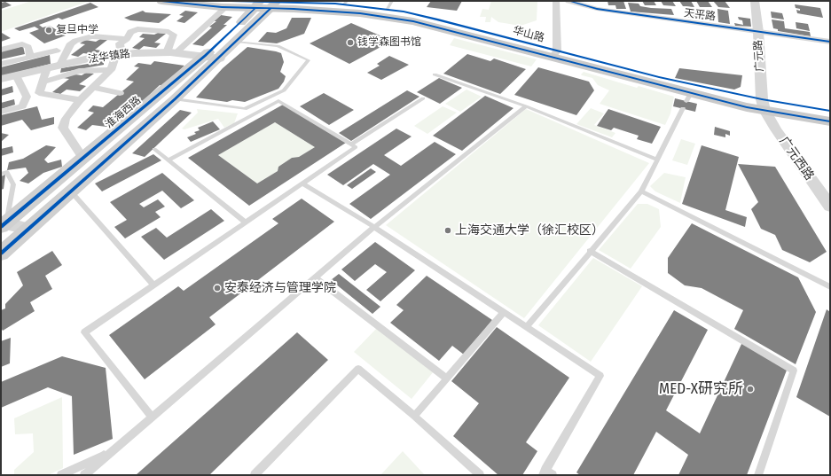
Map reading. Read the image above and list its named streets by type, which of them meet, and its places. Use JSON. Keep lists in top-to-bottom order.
{
  "streets": {
    "main road": ["华山路", "淮海西路"],
    "street": [
      "天平路",
      "广元路",
      "法华镇路",
      "广元西路"
    ]
  },
  "crossings": [
    ["天平路", "广元路"],
    ["华山路", "广元路"],
    ["华山路", "淮海西路"],
    ["华山路", "广元西路"],
    ["广元路", "广元西路"],
    ["法华镇路", "淮海西路"]
  ],
  "places": [
    "复旦中学",
    "钱学森图书馆",
    "上海交通大学（徐汇校区）",
    "安泰经济与管理学院",
    "MED-X研究所"
  ]
}
